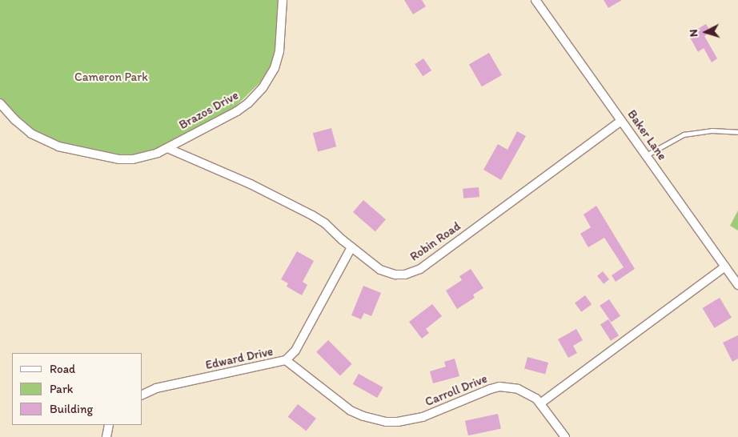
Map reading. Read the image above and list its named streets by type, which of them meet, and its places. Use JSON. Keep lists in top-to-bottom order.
{
  "streets": {
    "street": [
      "Brazos Drive",
      "Baker Lane",
      "Robin Road",
      "Edward Drive",
      "Carroll Drive"
    ]
  },
  "crossings": [
    ["Brazos Drive", "Robin Road"],
    ["Baker Lane", "Robin Road"],
    ["Robin Road", "Edward Drive"],
    ["Edward Drive", "Carroll Drive"]
  ],
  "parks": ["Cameron Park"],
  "legend": ["Road", "Park", "Building"],
  "north": "left"
}
